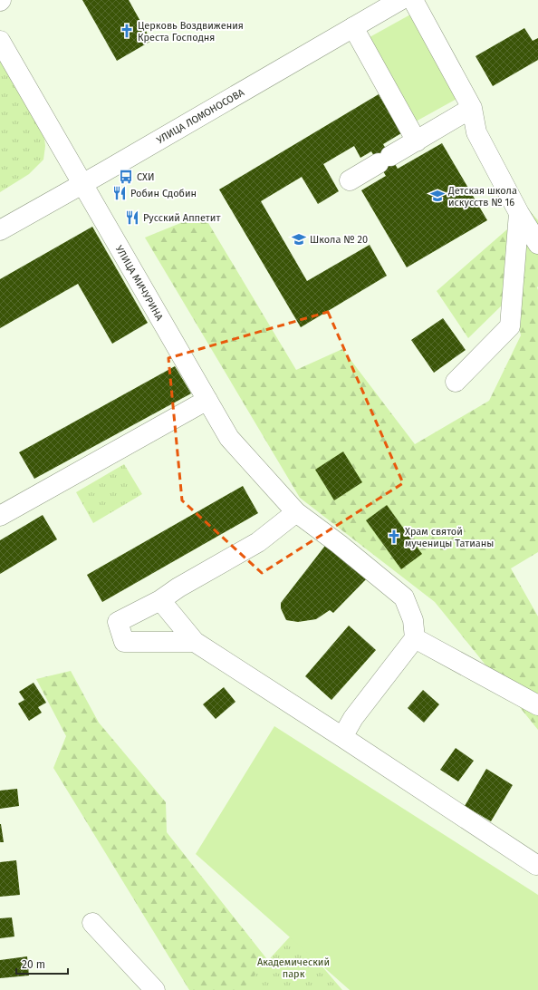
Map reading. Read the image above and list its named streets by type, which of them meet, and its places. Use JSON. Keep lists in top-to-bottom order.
{
  "streets": {
    "street": ["УЛИЦА ЛОМОНОСОВА", "УЛИЦА МИЧУРИНА"]
  },
  "crossings": [
    ["УЛИЦА ЛОМОНОСОВА", "УЛИЦА МИЧУРИНА"]
  ],
  "parks": ["Академический парк"],
  "places": {
    "church": ["Церковь Воздвижения Креста Господня", "Храм святой мученицы Татианы"],
    "bus stop": ["СХИ"],
    "restaurant": ["Робин Сдобин", "Русский Аппетит"],
    "school or university": ["Детская школа искусств № 16", "Школа № 20"]
  },
  "scale_bar": "20 m"
}
